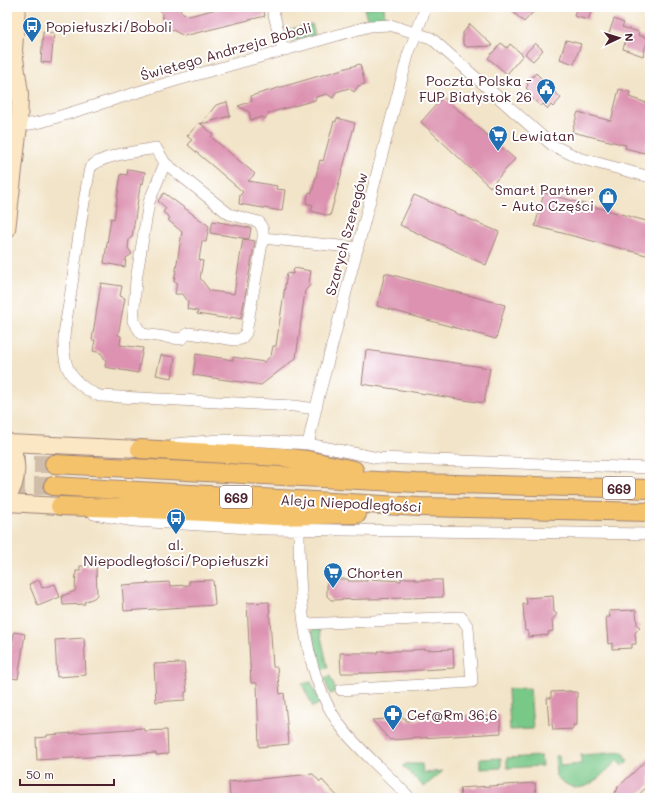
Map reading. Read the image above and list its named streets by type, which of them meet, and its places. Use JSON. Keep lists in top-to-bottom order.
{
  "streets": {
    "main road": ["669", "Aleja Niepodległości"],
    "street": ["Świętego Andrzeja Boboli", "Szarych Szeregów"]
  },
  "crossings": [
    ["Świętego Andrzeja Boboli", "Szarych Szeregów"]
  ],
  "places": {
    "bus stop": ["Popiełuszki/Boboli", "al. Niepodległości/Popiełuszki"],
    "public building": ["Poczta Polska - FUP Białystok 26"],
    "supermarket": ["Lewiatan", "Chorten"],
    "shop": ["Smart Partner - Auto Części"],
    "pharmacy": ["Cef@Rm 36,6"]
  },
  "scale_bar": "50 m",
  "north": "right"
}
